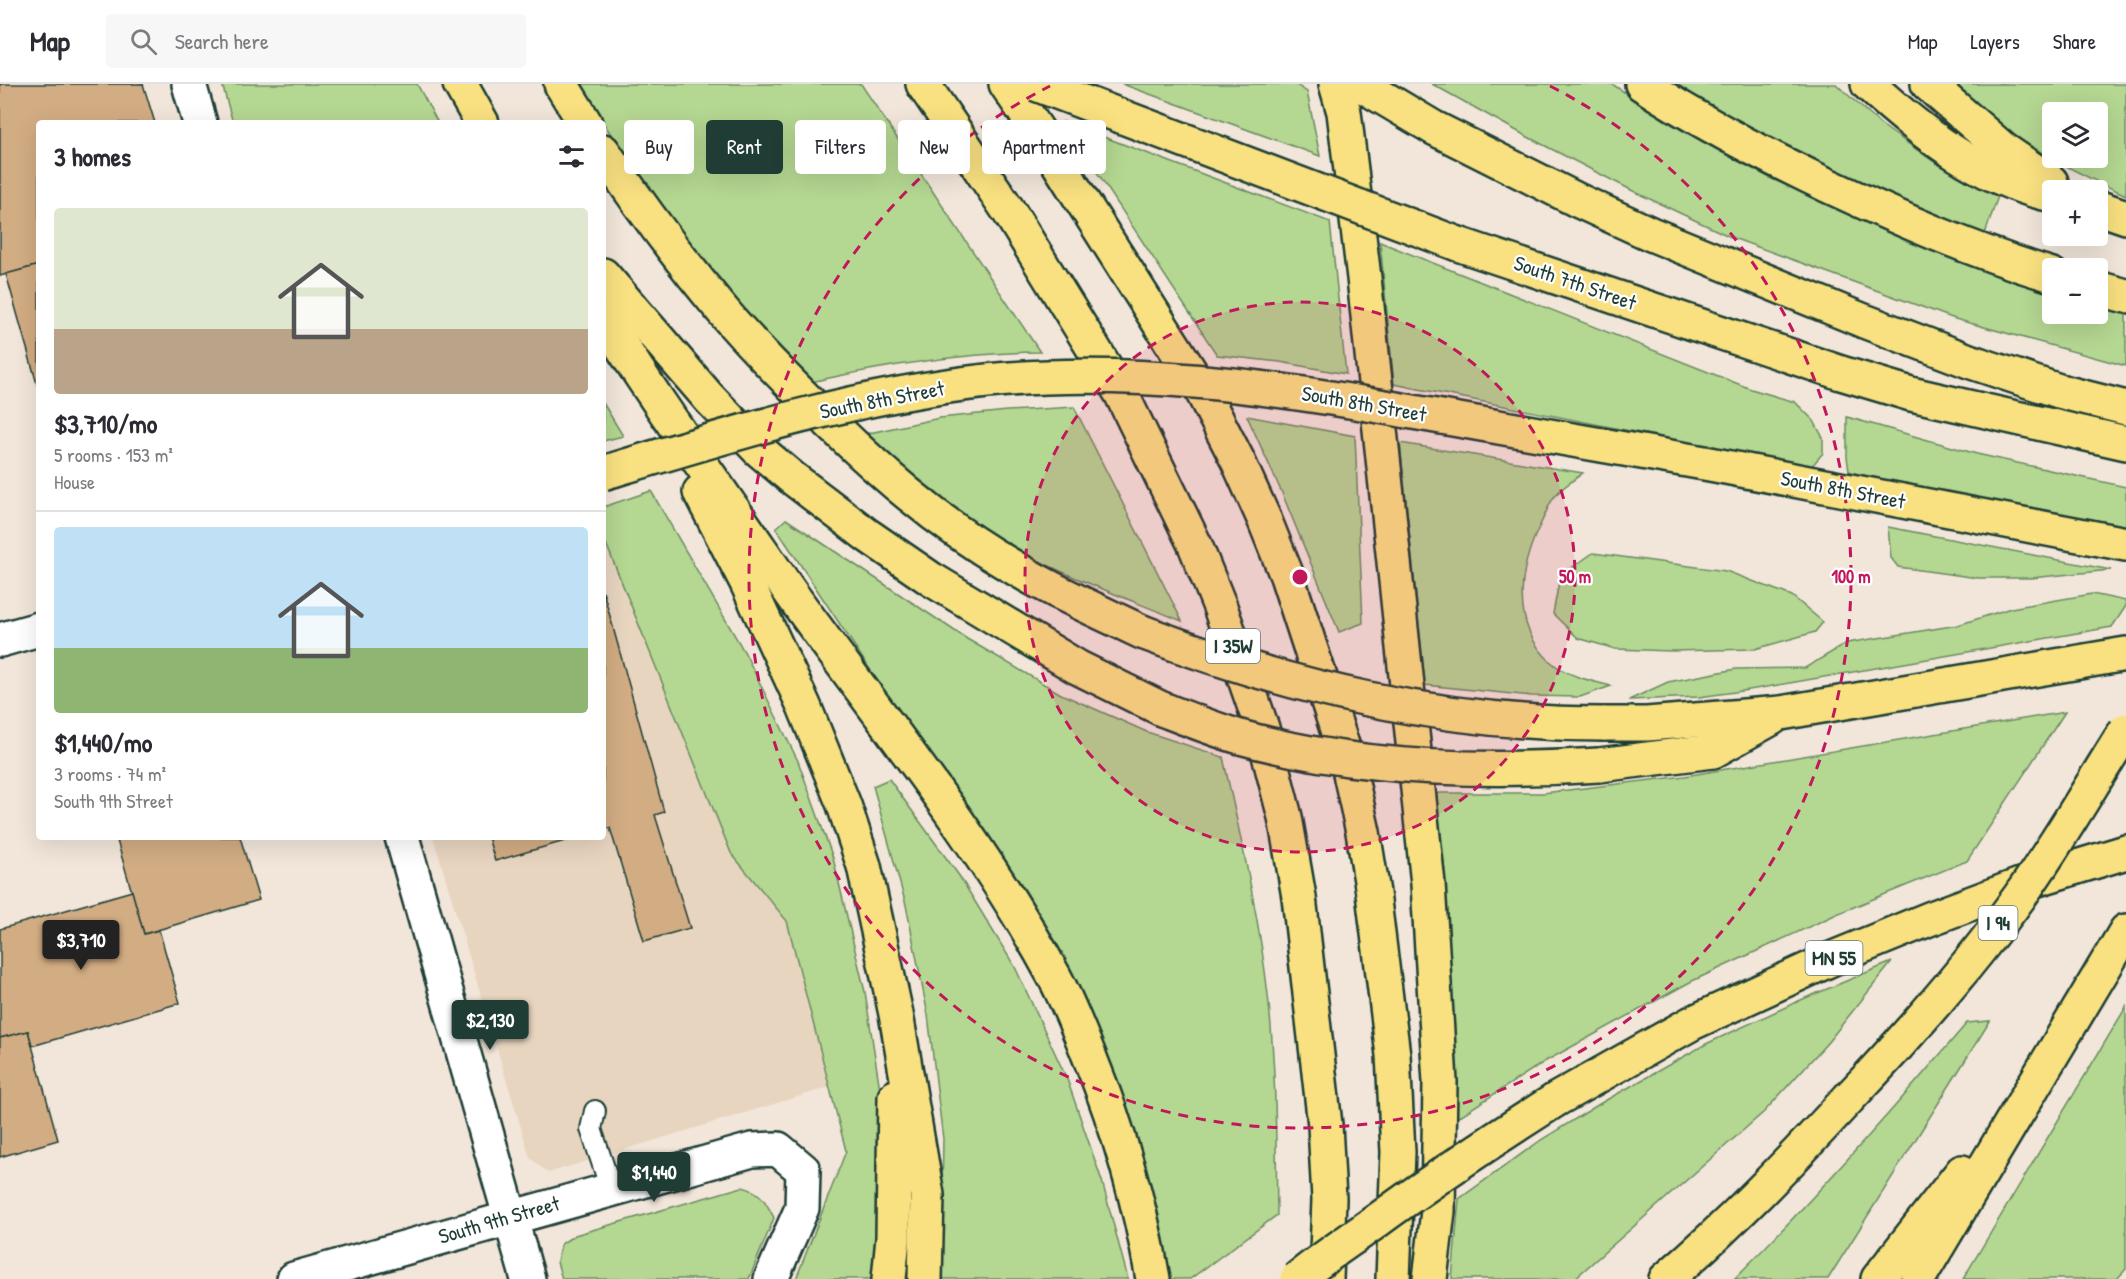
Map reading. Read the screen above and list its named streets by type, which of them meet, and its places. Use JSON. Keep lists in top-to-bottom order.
{
  "streets": {
    "highway": [
      "South 7th Street",
      "South 8th Street",
      "I 35W",
      "I 94",
      "MN 55"
    ],
    "street": ["South 9th Street"]
  },
  "page": {
    "header": "Map",
    "search": "Search here",
    "nav": ["Map", "Layers", "Share"],
    "map_buttons": ["+", "−"],
    "chip": [
      "Buy",
      "Rent",
      "Filters",
      "New",
      "Apartment"
    ],
    "heading": "3 homes",
    "list": [
      {
        "name": "$3,710/mo",
        "note": "5 rooms · 153 m² · House"
      },
      {
        "name": "$1,440/mo",
        "note": "3 rooms · 74 m² · South 9th Street"
      }
    ],
    "price": ["$3,710", "$2,130", "$1,440"]
  },
  "rings": ["50 m", "100 m"]
}
